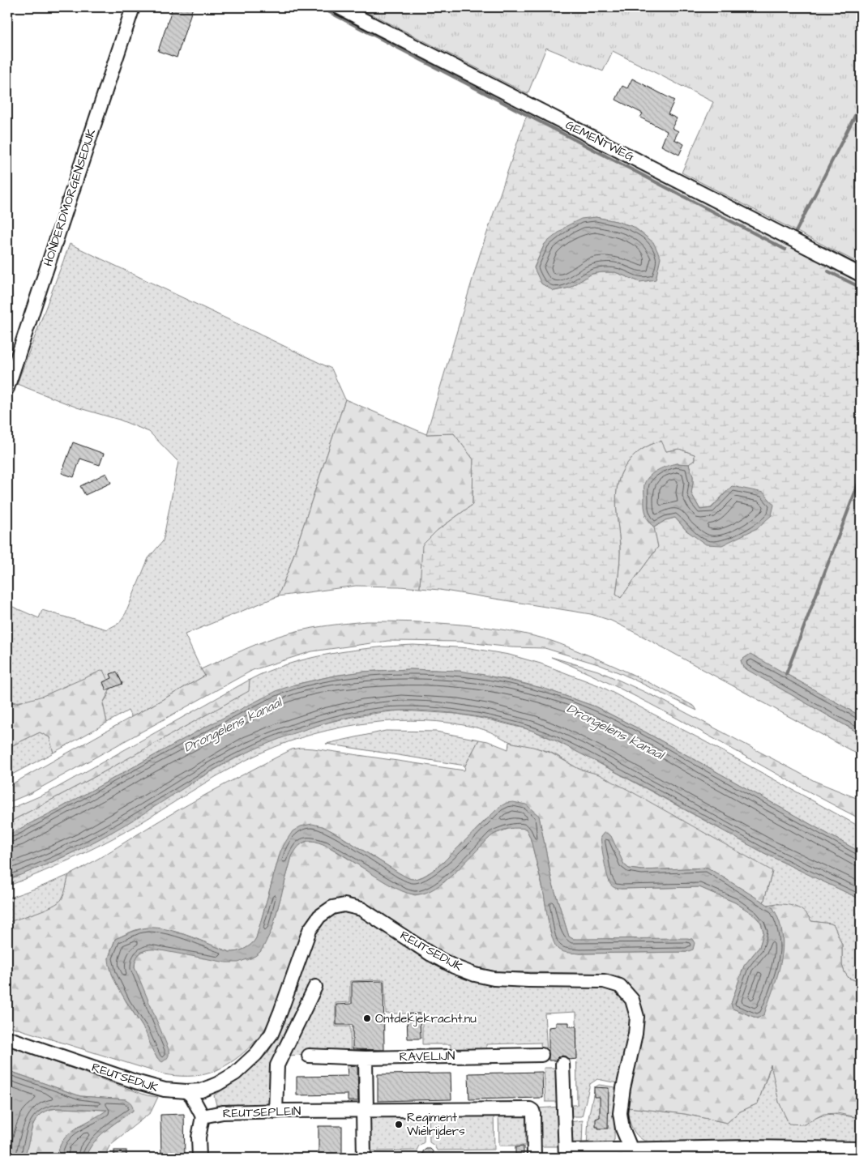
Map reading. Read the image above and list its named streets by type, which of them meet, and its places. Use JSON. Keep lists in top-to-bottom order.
{
  "streets": {
    "street": [
      "GEMENTWEG",
      "HONDERDMORGENSEDIJK",
      "REUTSEDIJK",
      "RAVELIJN",
      "REUTSEPLEIN"
    ]
  },
  "water": ["Drongelens kanaal"],
  "places": ["Ontdekjekracht.nu", "Regiment Wielrijders"]
}
